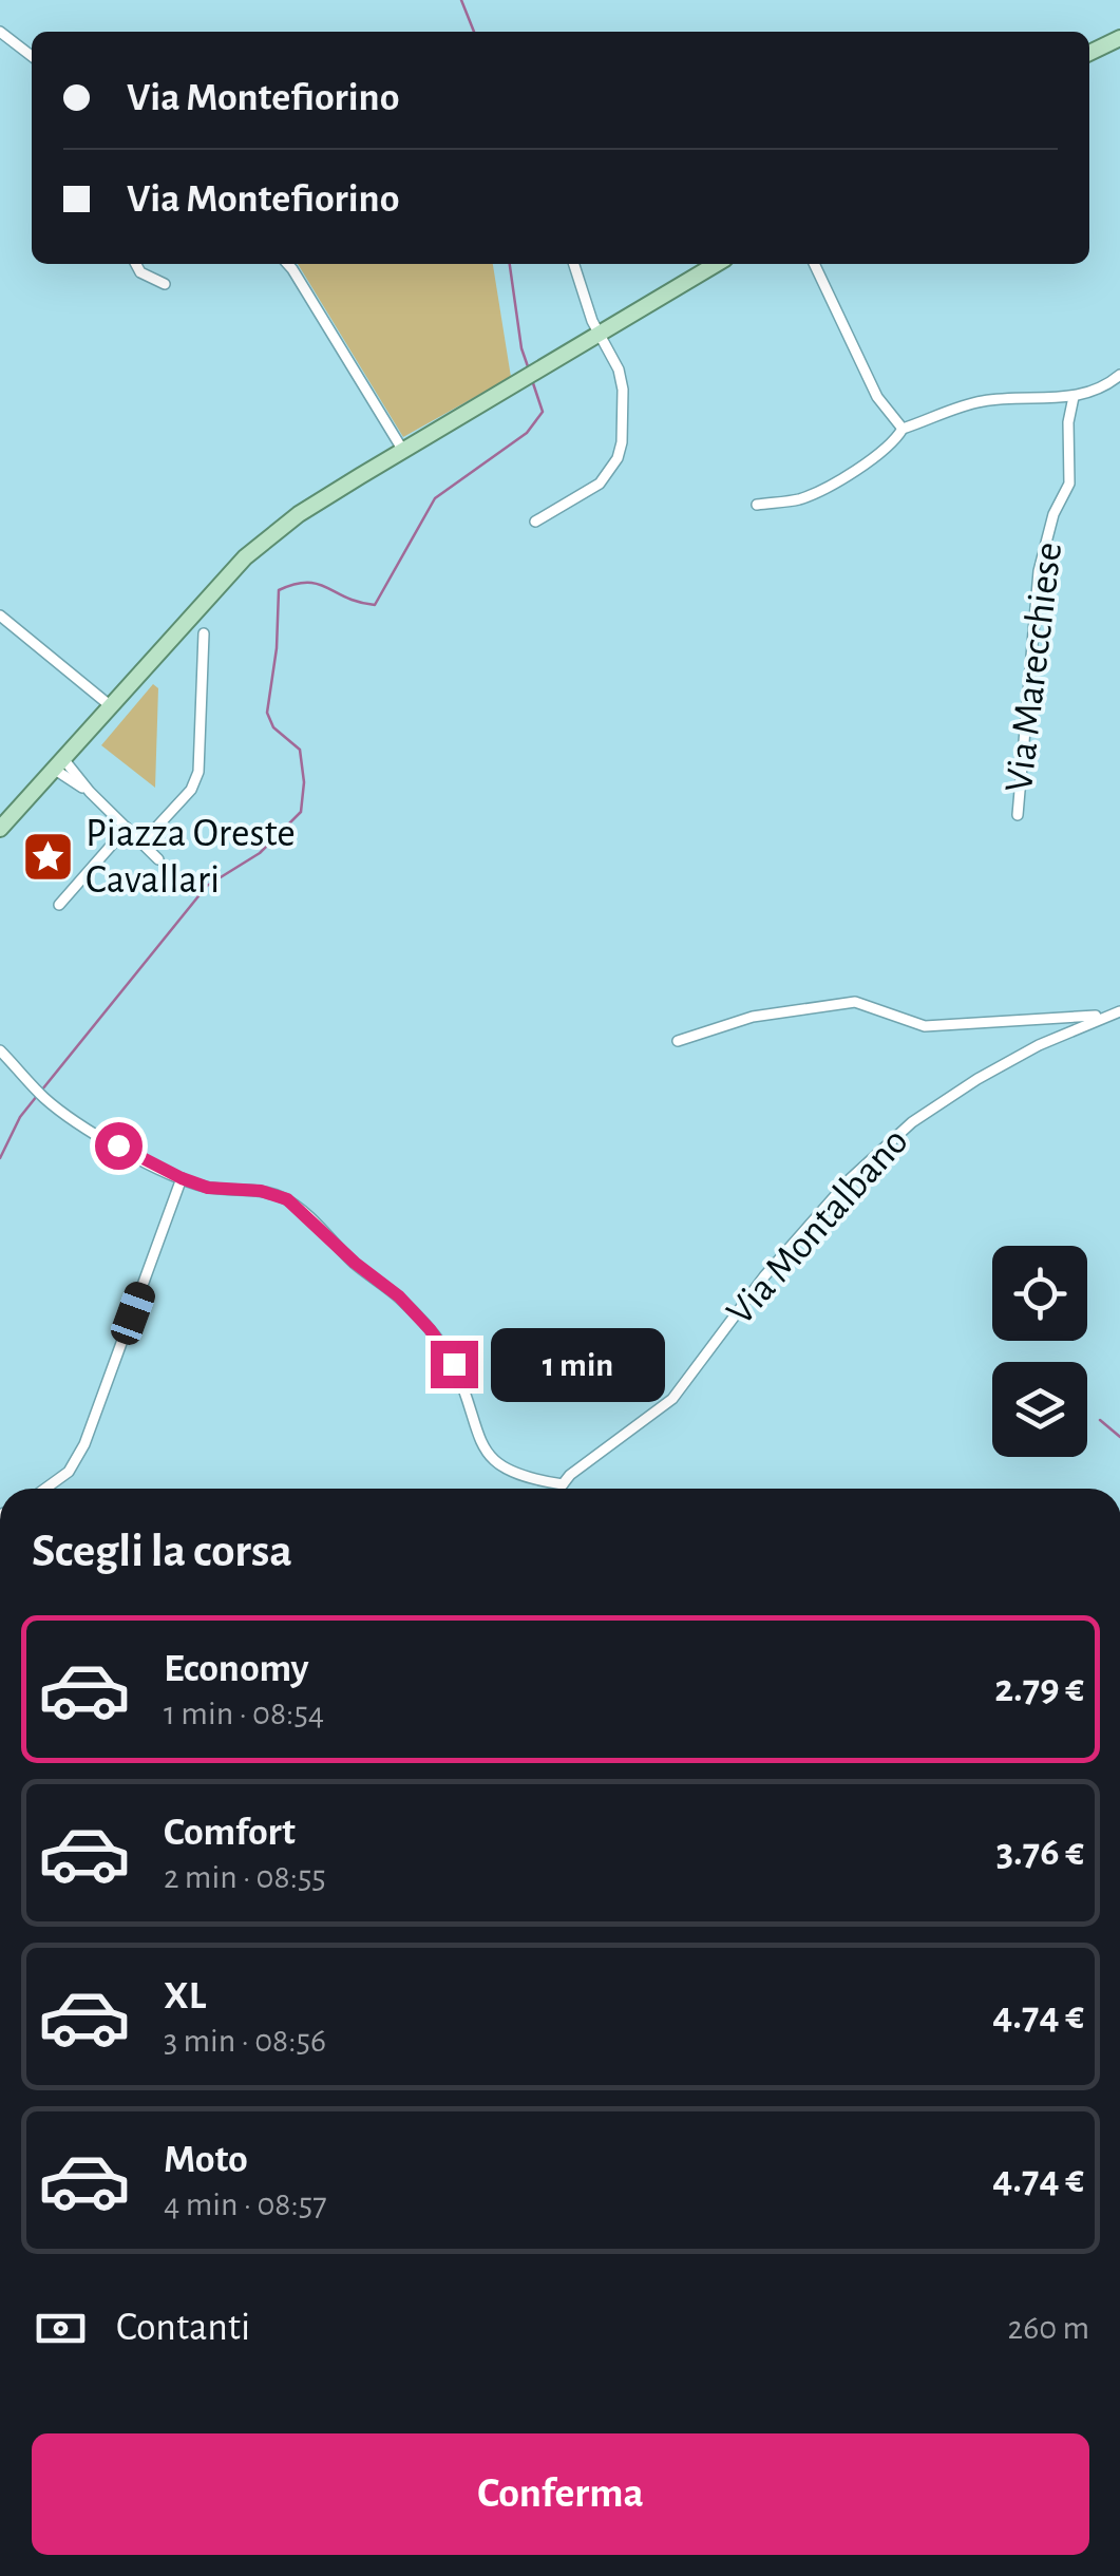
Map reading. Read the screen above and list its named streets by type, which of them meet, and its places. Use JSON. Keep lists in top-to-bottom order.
{
  "streets": {
    "street": ["Via Marecchiese", "Via Montalbano"]
  },
  "places": {
    "place": ["Piazza Oreste Cavallari"]
  },
  "page": {
    "banner": ["Via Montefiorino", "Via Montefiorino"],
    "bubble": "1 min",
    "heading": "Scegli la corsa",
    "list": [
      {
        "name": "Economy",
        "note": "1 min · 08:54",
        "value": "2.79 €"
      },
      {
        "name": "Comfort",
        "note": "2 min · 08:55",
        "value": "3.76 €"
      },
      {
        "name": "XL",
        "note": "3 min · 08:56",
        "value": "4.74 €"
      },
      {
        "name": "Moto",
        "note": "4 min · 08:57",
        "value": "4.74 €"
      }
    ],
    "pay": ["Contanti", "260 m"],
    "buttons": "Conferma"
  }
}
